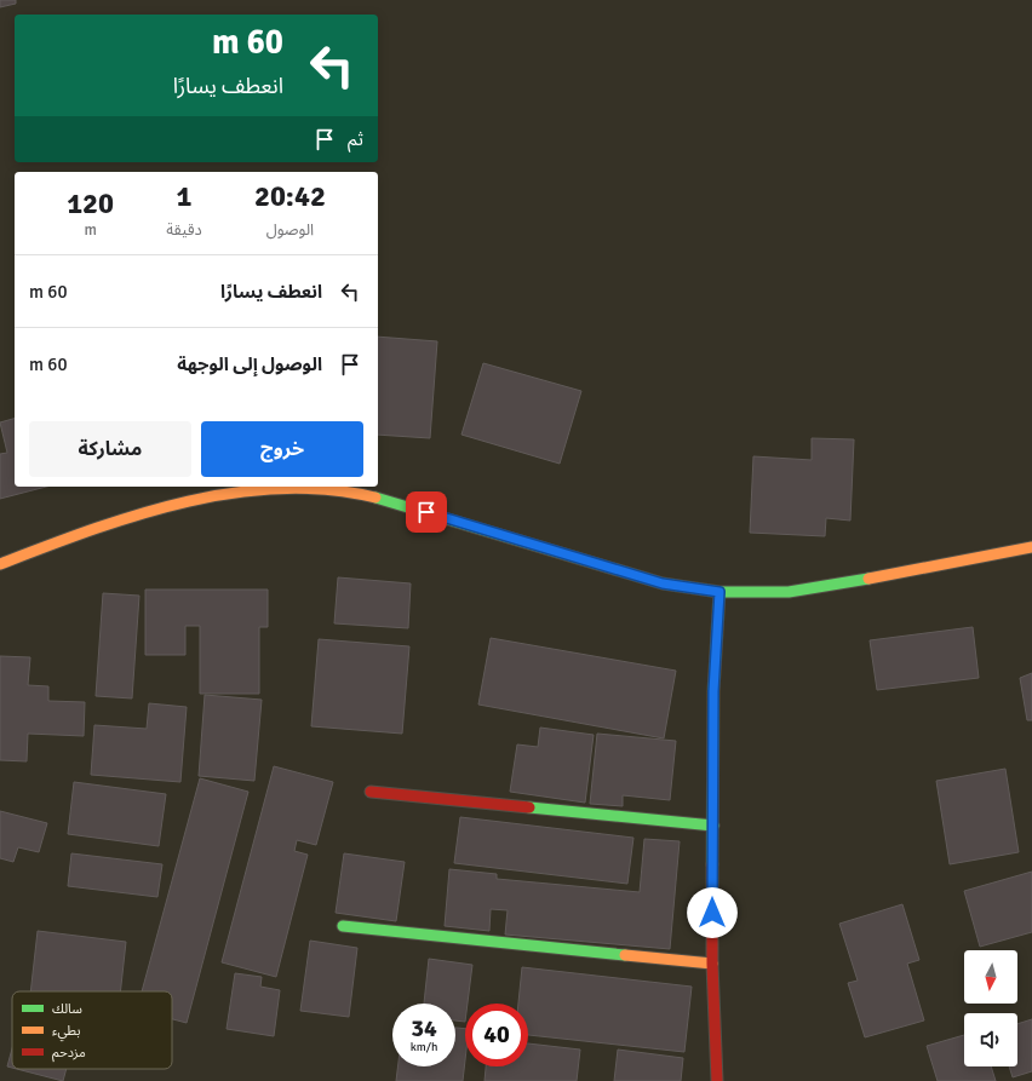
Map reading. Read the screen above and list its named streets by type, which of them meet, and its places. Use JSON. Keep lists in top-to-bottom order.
{
  "legend": ["سالك", "بطيء", "مزدحم"],
  "north": "bottom",
  "page": {
    "turn": ["60 m", "انعطف يسارًا"],
    "then": "ثم",
    "eta": [
      "20:42",
      "الوصول",
      "1",
      "دقيقة",
      "120",
      "m"
    ],
    "list": [
      {
        "name": "انعطف يسارًا",
        "value": "60 m"
      },
      {
        "name": "الوصول إلى الوجهة",
        "value": "60 m"
      }
    ],
    "buttons": ["خروج", "مشاركة"],
    "speed": "34 km/h",
    "limit": "40"
  }
}
